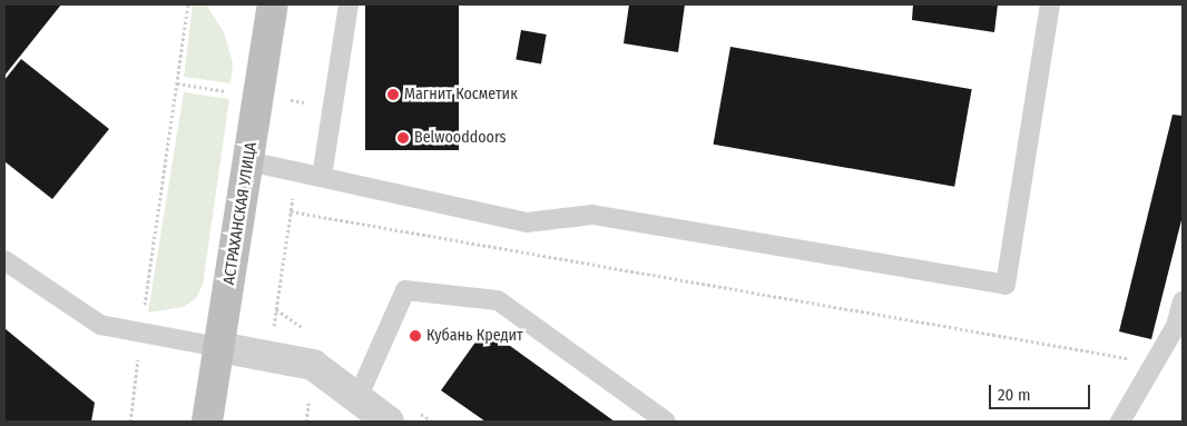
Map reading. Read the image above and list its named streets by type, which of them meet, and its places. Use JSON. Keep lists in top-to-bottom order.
{
  "streets": {
    "street": ["АСТРАХАНСКАЯ УЛИЦА"]
  },
  "places": ["Магнит Косметик", "Belwooddoors", "Кубань Кредит"],
  "scale_bar": "20 m"
}
